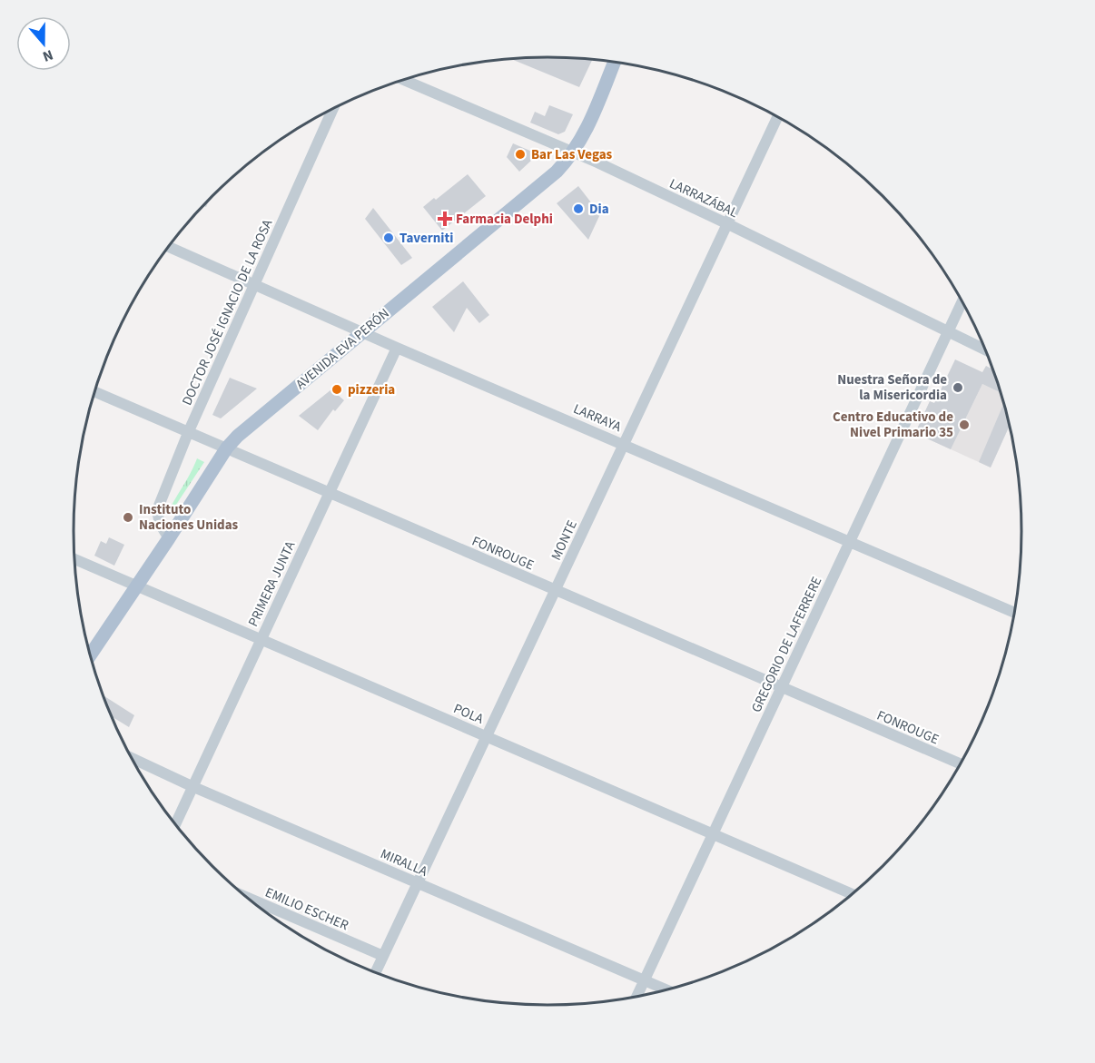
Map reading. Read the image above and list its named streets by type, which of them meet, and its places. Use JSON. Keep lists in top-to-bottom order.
{
  "streets": {
    "main road": ["AVENIDA EVA PERÓN"],
    "street": [
      "LARRAZÁBAL",
      "DOCTOR JOSÉ IGNACIO DE LA ROSA",
      "LARRAYA",
      "MONTE",
      "FONROUGE",
      "PRIMERA JUNTA",
      "GREGORIO DE LAFERRERE",
      "POLA",
      "MIRALLA",
      "EMILIO ESCHER"
    ]
  },
  "crossings": [
    ["LARRAZÁBAL", "AVENIDA EVA PERÓN"],
    ["LARRAZÁBAL", "MONTE"],
    ["LARRAZÁBAL", "GREGORIO DE LAFERRERE"],
    ["DOCTOR JOSÉ IGNACIO DE LA ROSA", "AVENIDA EVA PERÓN"],
    ["DOCTOR JOSÉ IGNACIO DE LA ROSA", "LARRAYA"],
    ["DOCTOR JOSÉ IGNACIO DE LA ROSA", "FONROUGE"],
    ["AVENIDA EVA PERÓN", "LARRAYA"],
    ["AVENIDA EVA PERÓN", "FONROUGE"],
    ["AVENIDA EVA PERÓN", "POLA"],
    ["LARRAYA", "MONTE"],
    ["LARRAYA", "PRIMERA JUNTA"],
    ["LARRAYA", "GREGORIO DE LAFERRERE"],
    ["MONTE", "FONROUGE"],
    ["MONTE", "POLA"],
    ["MONTE", "MIRALLA"],
    ["MONTE", "EMILIO ESCHER"],
    ["FONROUGE", "PRIMERA JUNTA"],
    ["FONROUGE", "GREGORIO DE LAFERRERE"],
    ["PRIMERA JUNTA", "POLA"],
    ["PRIMERA JUNTA", "MIRALLA"],
    ["GREGORIO DE LAFERRERE", "POLA"],
    ["GREGORIO DE LAFERRERE", "MIRALLA"]
  ],
  "places": {
    "other": [
      "Bar Las Vegas",
      "Dia",
      "Taverniti",
      "Nuestra Señora de la Misericordia",
      "pizzeria",
      "Centro Educativo de Nivel Primario 35",
      "Instituto Naciones Unidas"
    ],
    "health": ["Farmacia Delphi"]
  },
  "north": "bottom"
}
